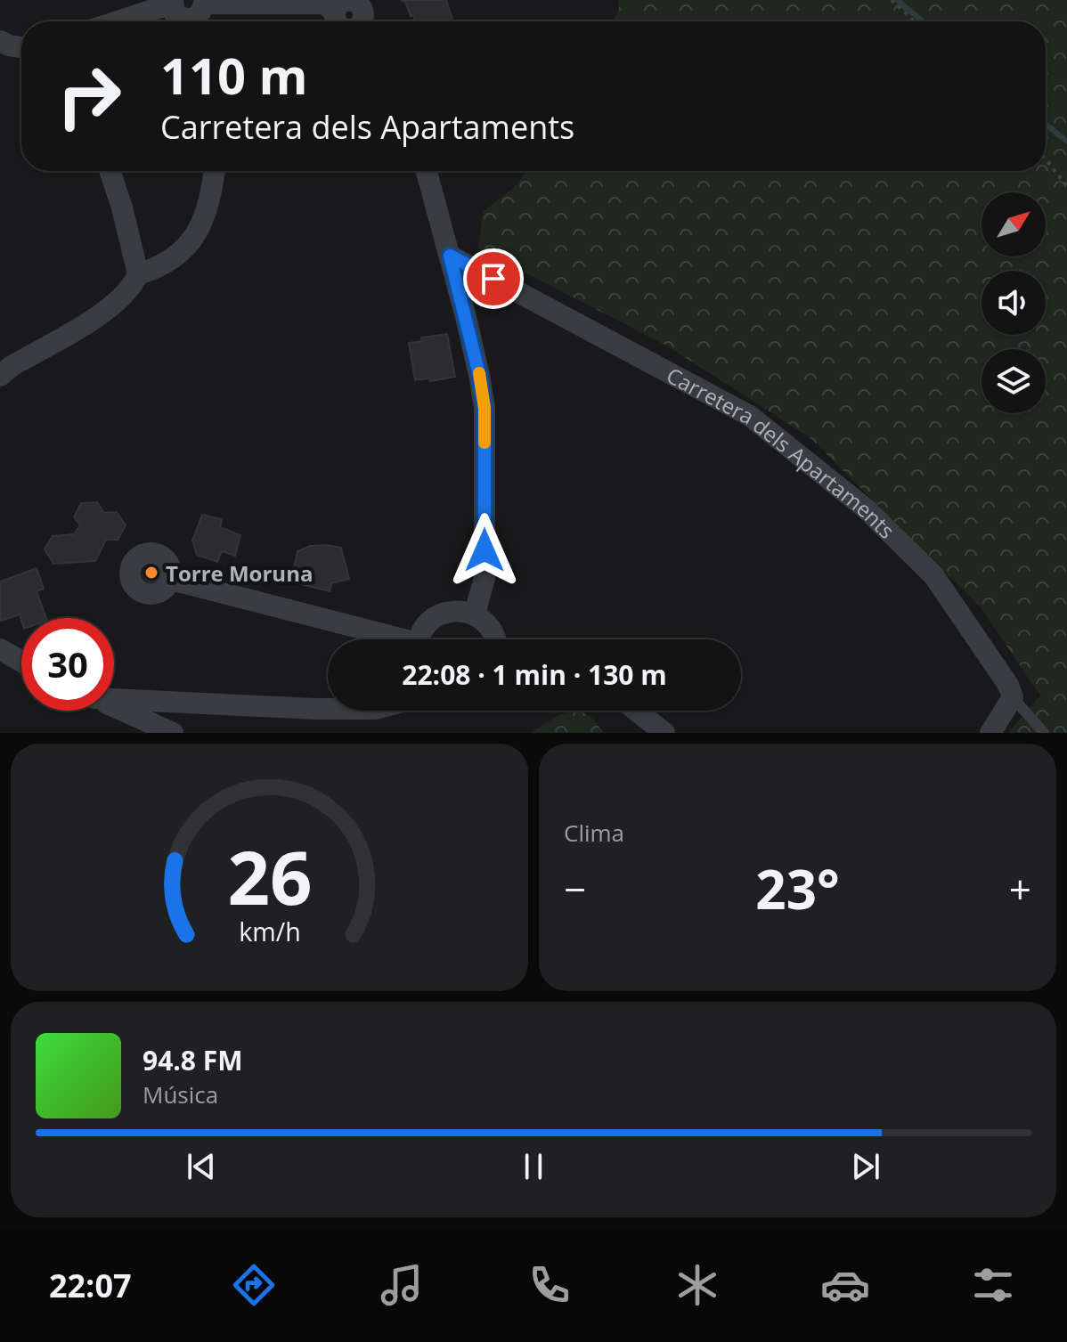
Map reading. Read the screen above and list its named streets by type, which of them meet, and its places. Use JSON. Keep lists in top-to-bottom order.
{
  "streets": {
    "street": ["Carretera dels Apartaments"]
  },
  "places": ["Torre Moruna"],
  "north": "top right",
  "page": {
    "turn": ["110 m", "Carretera dels Apartaments"],
    "limit": "30",
    "trip": "22:08 · 1 min · 130 m",
    "tile": "Clima",
    "heat": ["−", "23°", "+"],
    "song": ["94.8 FM", "Música"],
    "tabs": "22:07",
    "gauge": ["26", "km/h"]
  }
}
